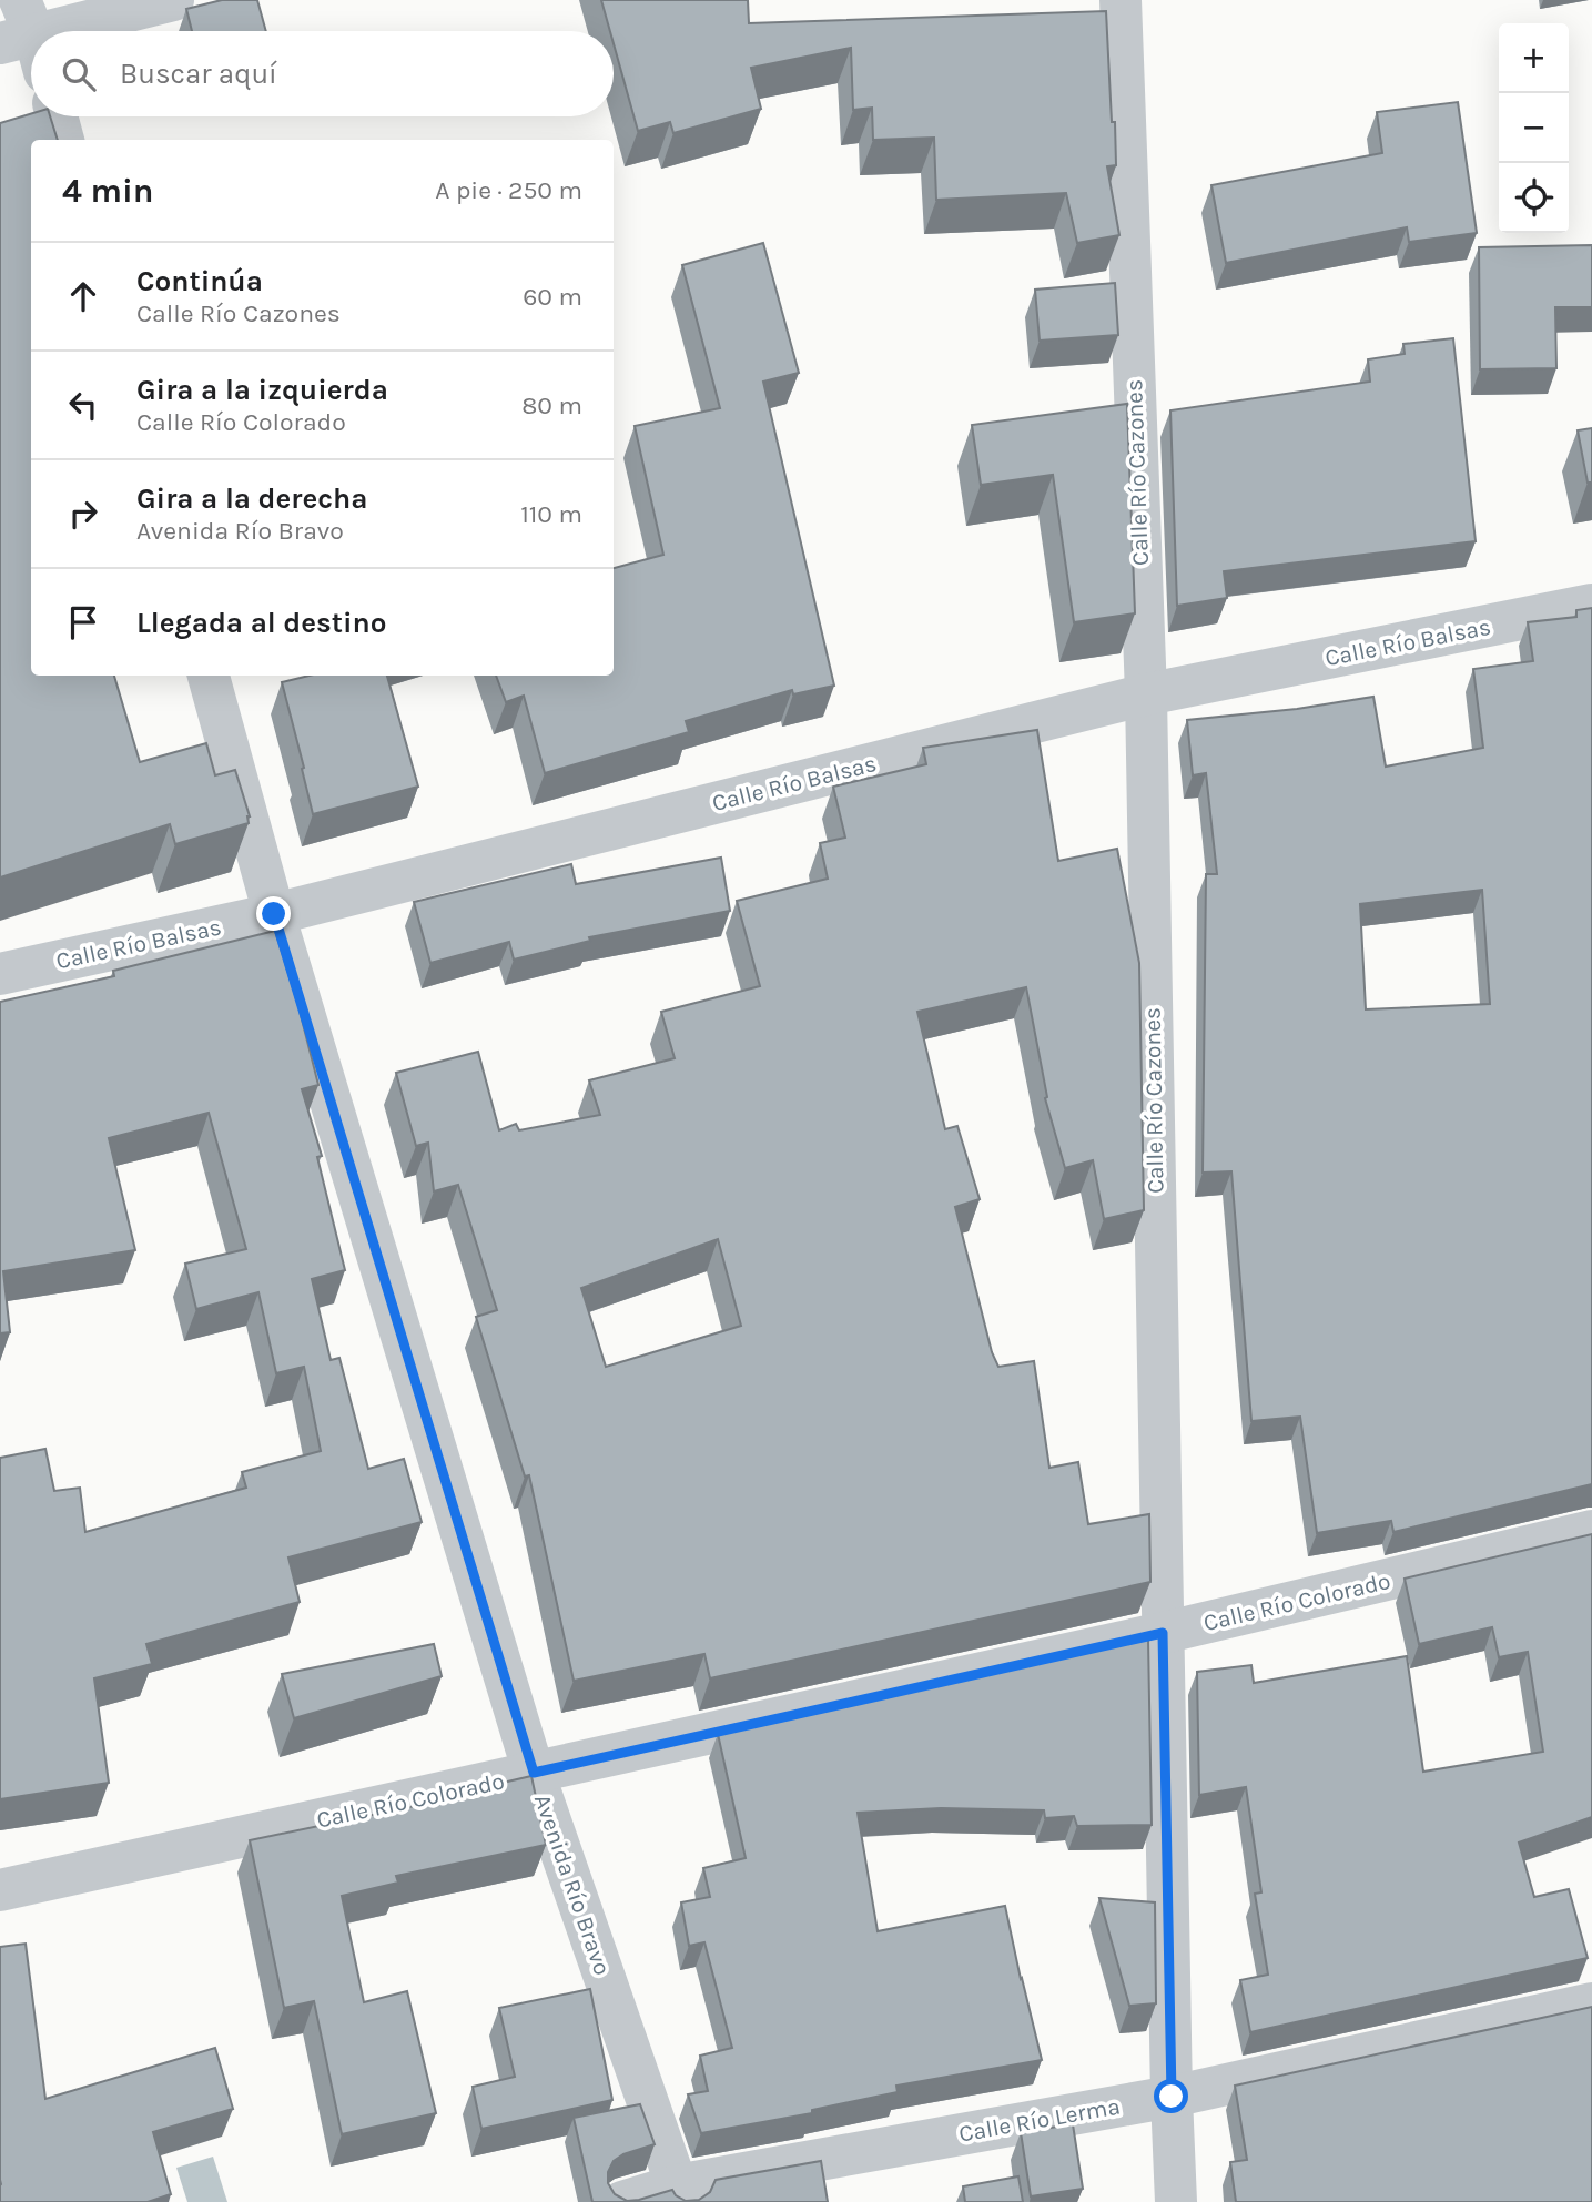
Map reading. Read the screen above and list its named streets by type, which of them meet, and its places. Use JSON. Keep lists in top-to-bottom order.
{
  "streets": {
    "street": [
      "Calle Río Cazones",
      "Calle Río Balsas",
      "Calle Río Colorado",
      "Avenida Río Bravo",
      "Calle Río Lerma"
    ]
  },
  "crossings": [
    ["Calle Río Cazones", "Calle Río Balsas"],
    ["Calle Río Cazones", "Calle Río Colorado"],
    ["Calle Río Cazones", "Calle Río Lerma"],
    ["Calle Río Balsas", "Avenida Río Bravo"],
    ["Calle Río Colorado", "Avenida Río Bravo"],
    ["Avenida Río Bravo", "Calle Río Lerma"]
  ],
  "page": {
    "map_buttons": ["+", "−"],
    "search": "Buscar aquí",
    "heading": ["4 min", "A pie · 250 m"],
    "list": [
      ["Continúa", "Calle Río Cazones", "60 m"],
      ["Gira a la izquierda", "Calle Río Colorado", "80 m"],
      ["Gira a la derecha", "Avenida Río Bravo", "110 m"],
      "Llegada al destino"
    ]
  }
}
